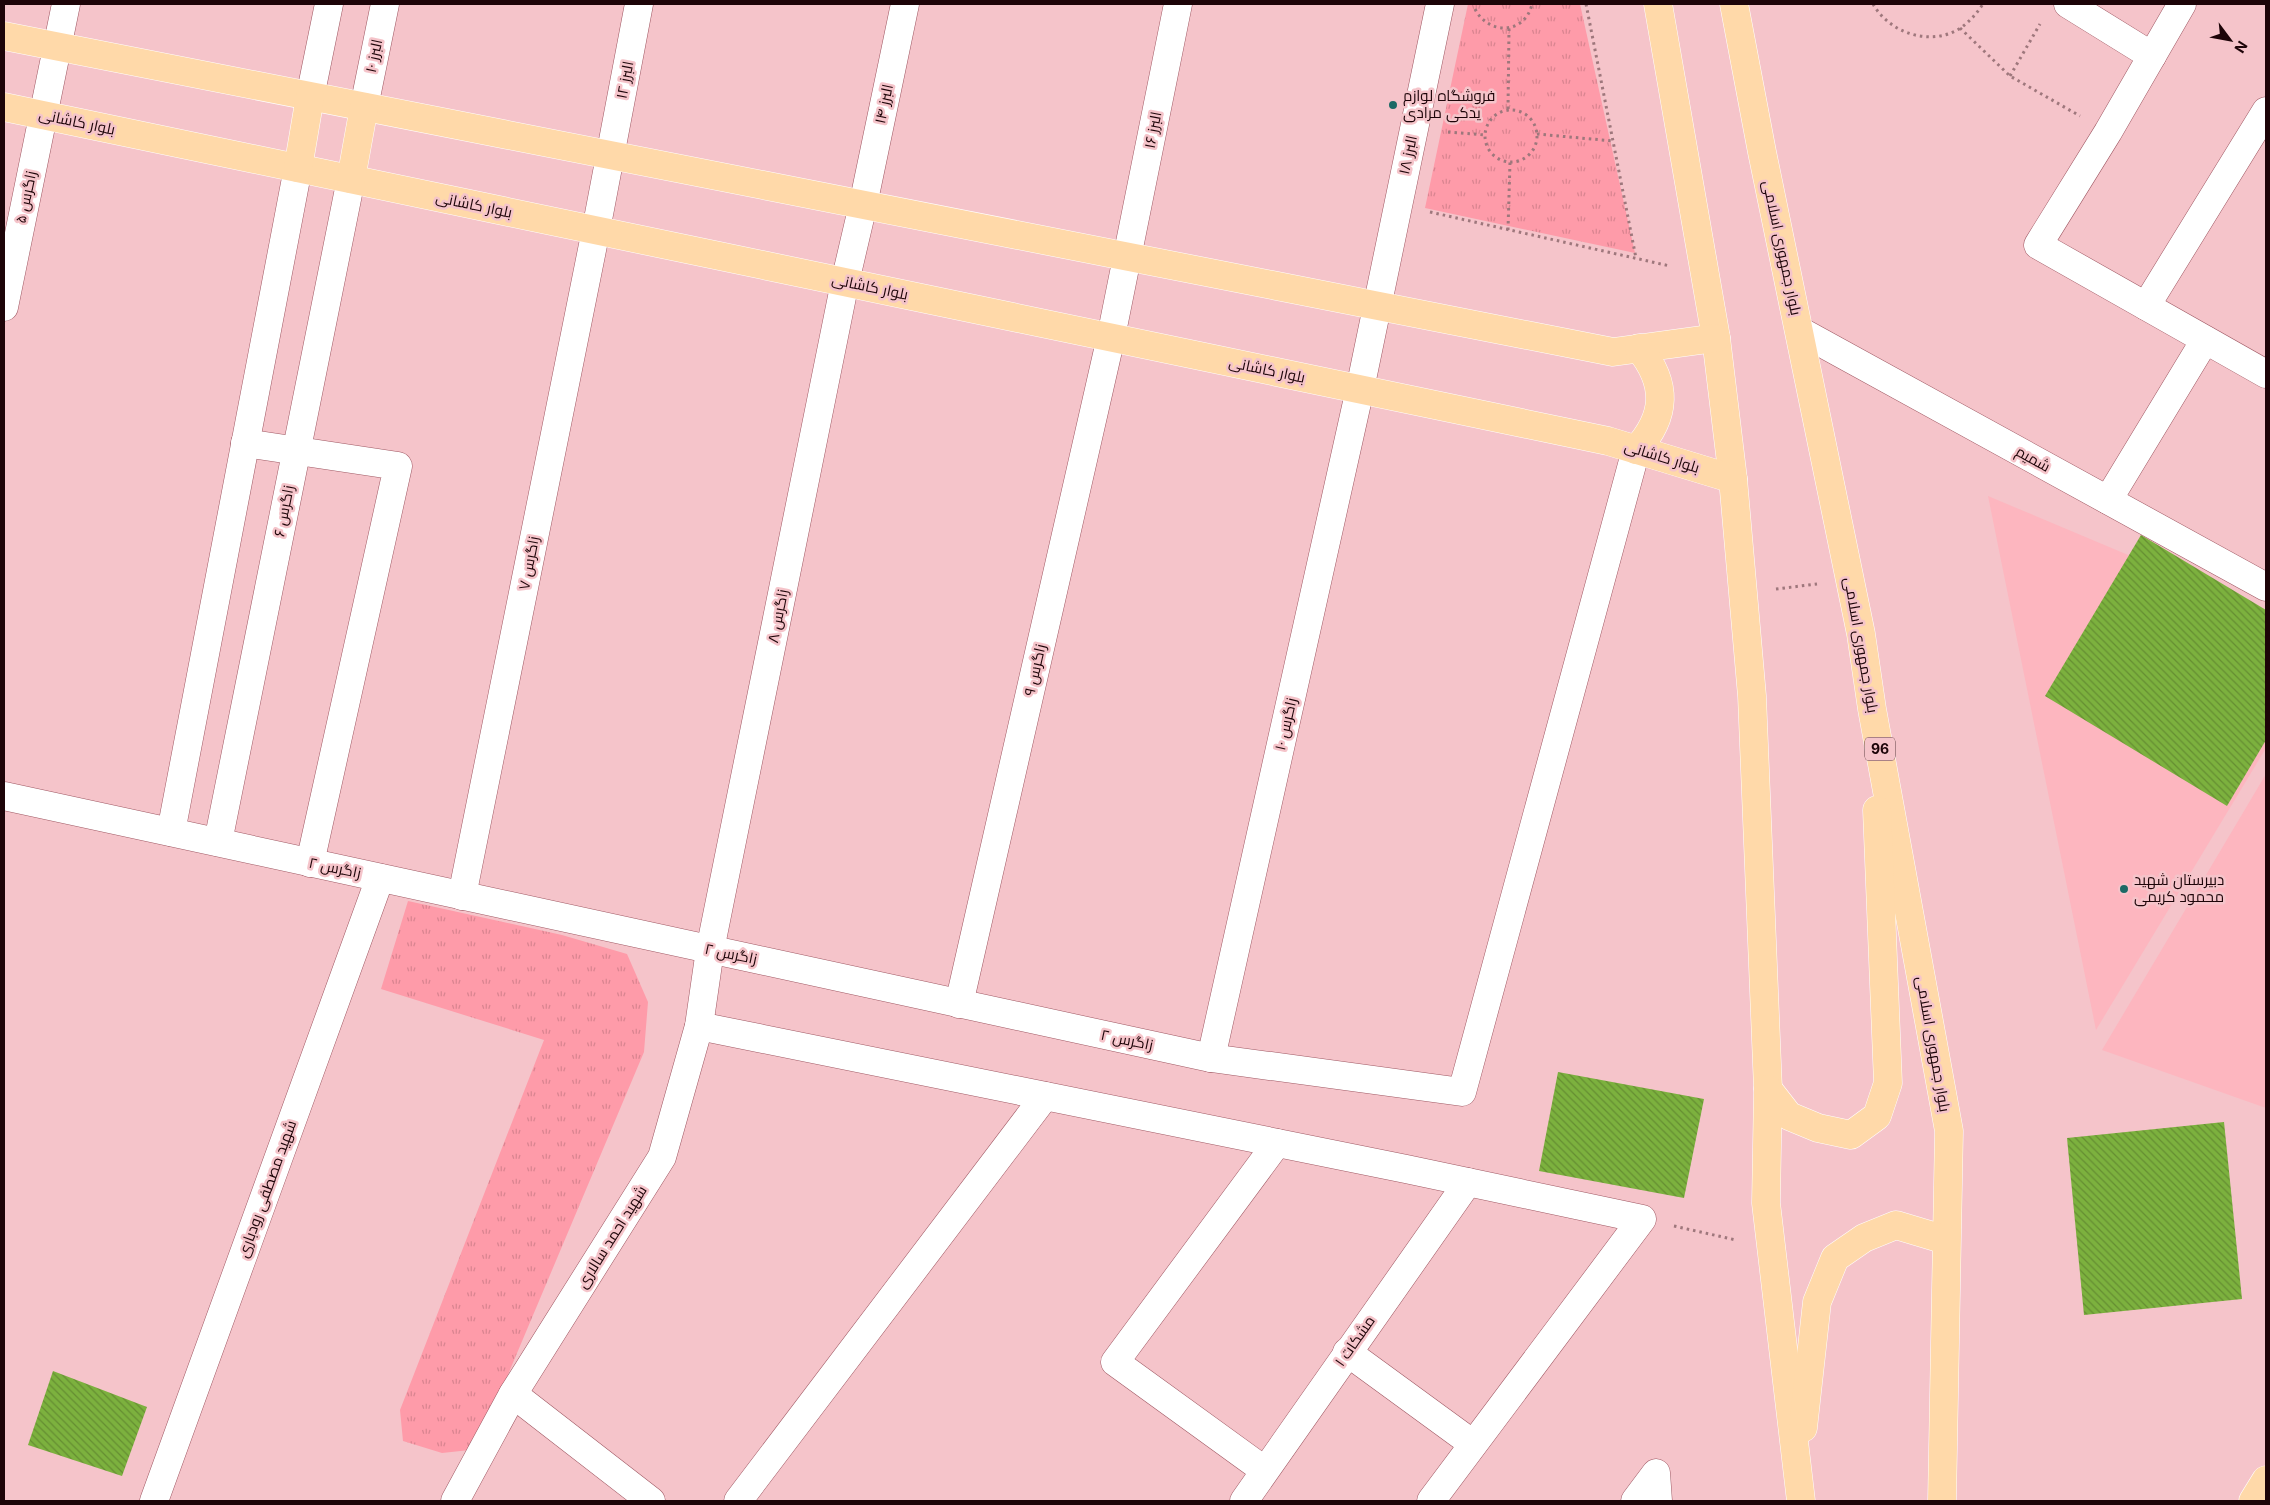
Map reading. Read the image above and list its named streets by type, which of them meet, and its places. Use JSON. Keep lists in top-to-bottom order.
{
  "streets": {
    "main road": ["بلوار کاشانی", "بلوار جمهوری اسلامی", "96"],
    "street": [
      "البرز ۱۰",
      "البرز ۱۲",
      "البرز ۱۴",
      "البرز ۱۶",
      "البرز ۱۸",
      "زاگرس ۵",
      "شمیم",
      "زاگرس ۶",
      "زاگرس ۷",
      "زاگرس ۸",
      "زاگرس ۹",
      "زاگرس ۱۰",
      "زاگرس ۲",
      "شهید مصطفی رودباری",
      "شهید احمد سالاری",
      "مشکات ۱"
    ]
  },
  "crossings": [
    ["البرز ۱۲", "بلوار کاشانی"],
    ["البرز ۱۲", "زاگرس ۷"],
    ["البرز ۱۴", "بلوار کاشانی"],
    ["البرز ۱۴", "زاگرس ۸"],
    ["بلوار کاشانی", "البرز ۱۶"],
    ["بلوار کاشانی", "زاگرس ۵"],
    ["بلوار کاشانی", "زاگرس ۶"],
    ["بلوار کاشانی", "زاگرس ۷"],
    ["بلوار کاشانی", "زاگرس ۸"],
    ["بلوار کاشانی", "زاگرس ۹"],
    ["بلوار کاشانی", "زاگرس ۱۰"],
    ["بلوار کاشانی", "زاگرس ۲"],
    ["البرز ۱۶", "زاگرس ۹"],
    ["البرز ۱۸", "زاگرس ۱۰"],
    ["بلوار جمهوری اسلامی", "شمیم"],
    ["زاگرس ۶", "زاگرس ۲"],
    ["زاگرس ۷", "زاگرس ۲"],
    ["زاگرس ۸", "زاگرس ۲"],
    ["زاگرس ۸", "شهید احمد سالاری"],
    ["زاگرس ۹", "زاگرس ۲"],
    ["زاگرس ۱۰", "زاگرس ۲"],
    ["زاگرس ۲", "شهید مصطفی رودباری"],
    ["زاگرس ۲", "شهید احمد سالاری"]
  ],
  "places": ["فروشگاه لوازم یدکی مرادی", "دبیرستان شهید محمود کریمی"],
  "north": "bottom right"
}
